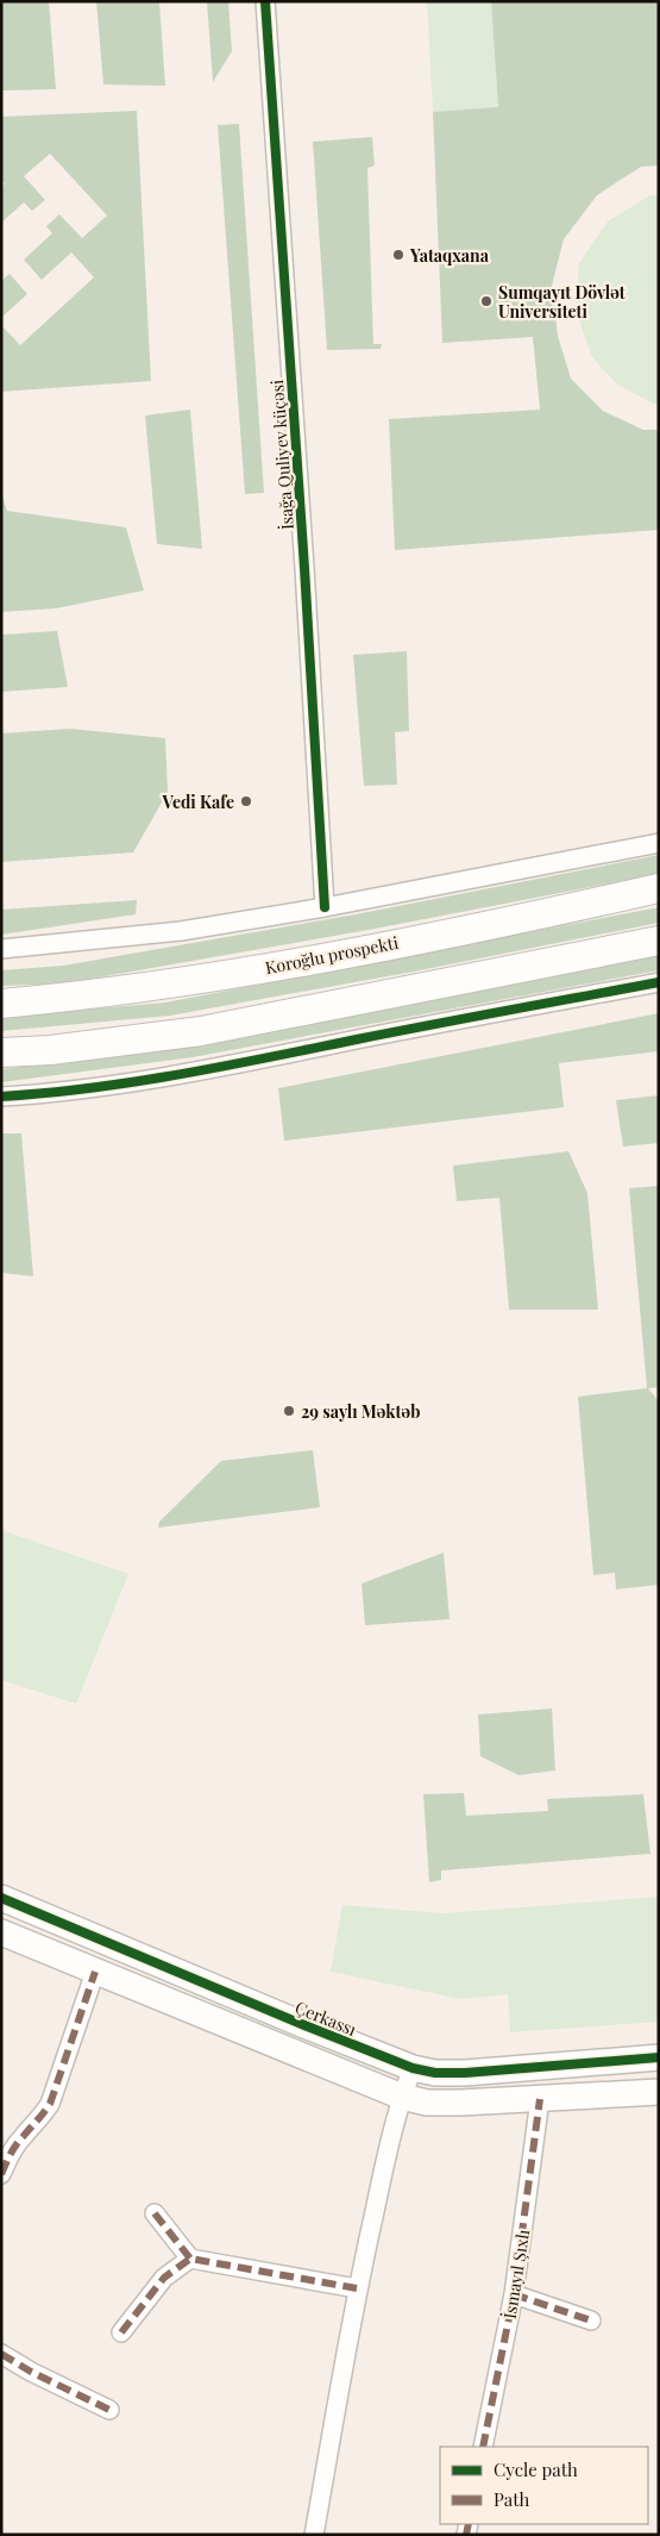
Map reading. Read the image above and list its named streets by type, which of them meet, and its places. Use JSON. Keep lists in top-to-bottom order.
{
  "streets": {
    "main road": ["Koroğlu prospekti"],
    "street": ["İsağa Quliyev küçəsi", "Çerkassı", "İsmayıl Şıxlı"]
  },
  "places": [
    "Yataqxana",
    "Sumqayıt Dövlət Universiteti",
    "Vedi Kafe",
    "29 saylı Məktəb"
  ],
  "legend": ["Cycle path", "Path"]
}
